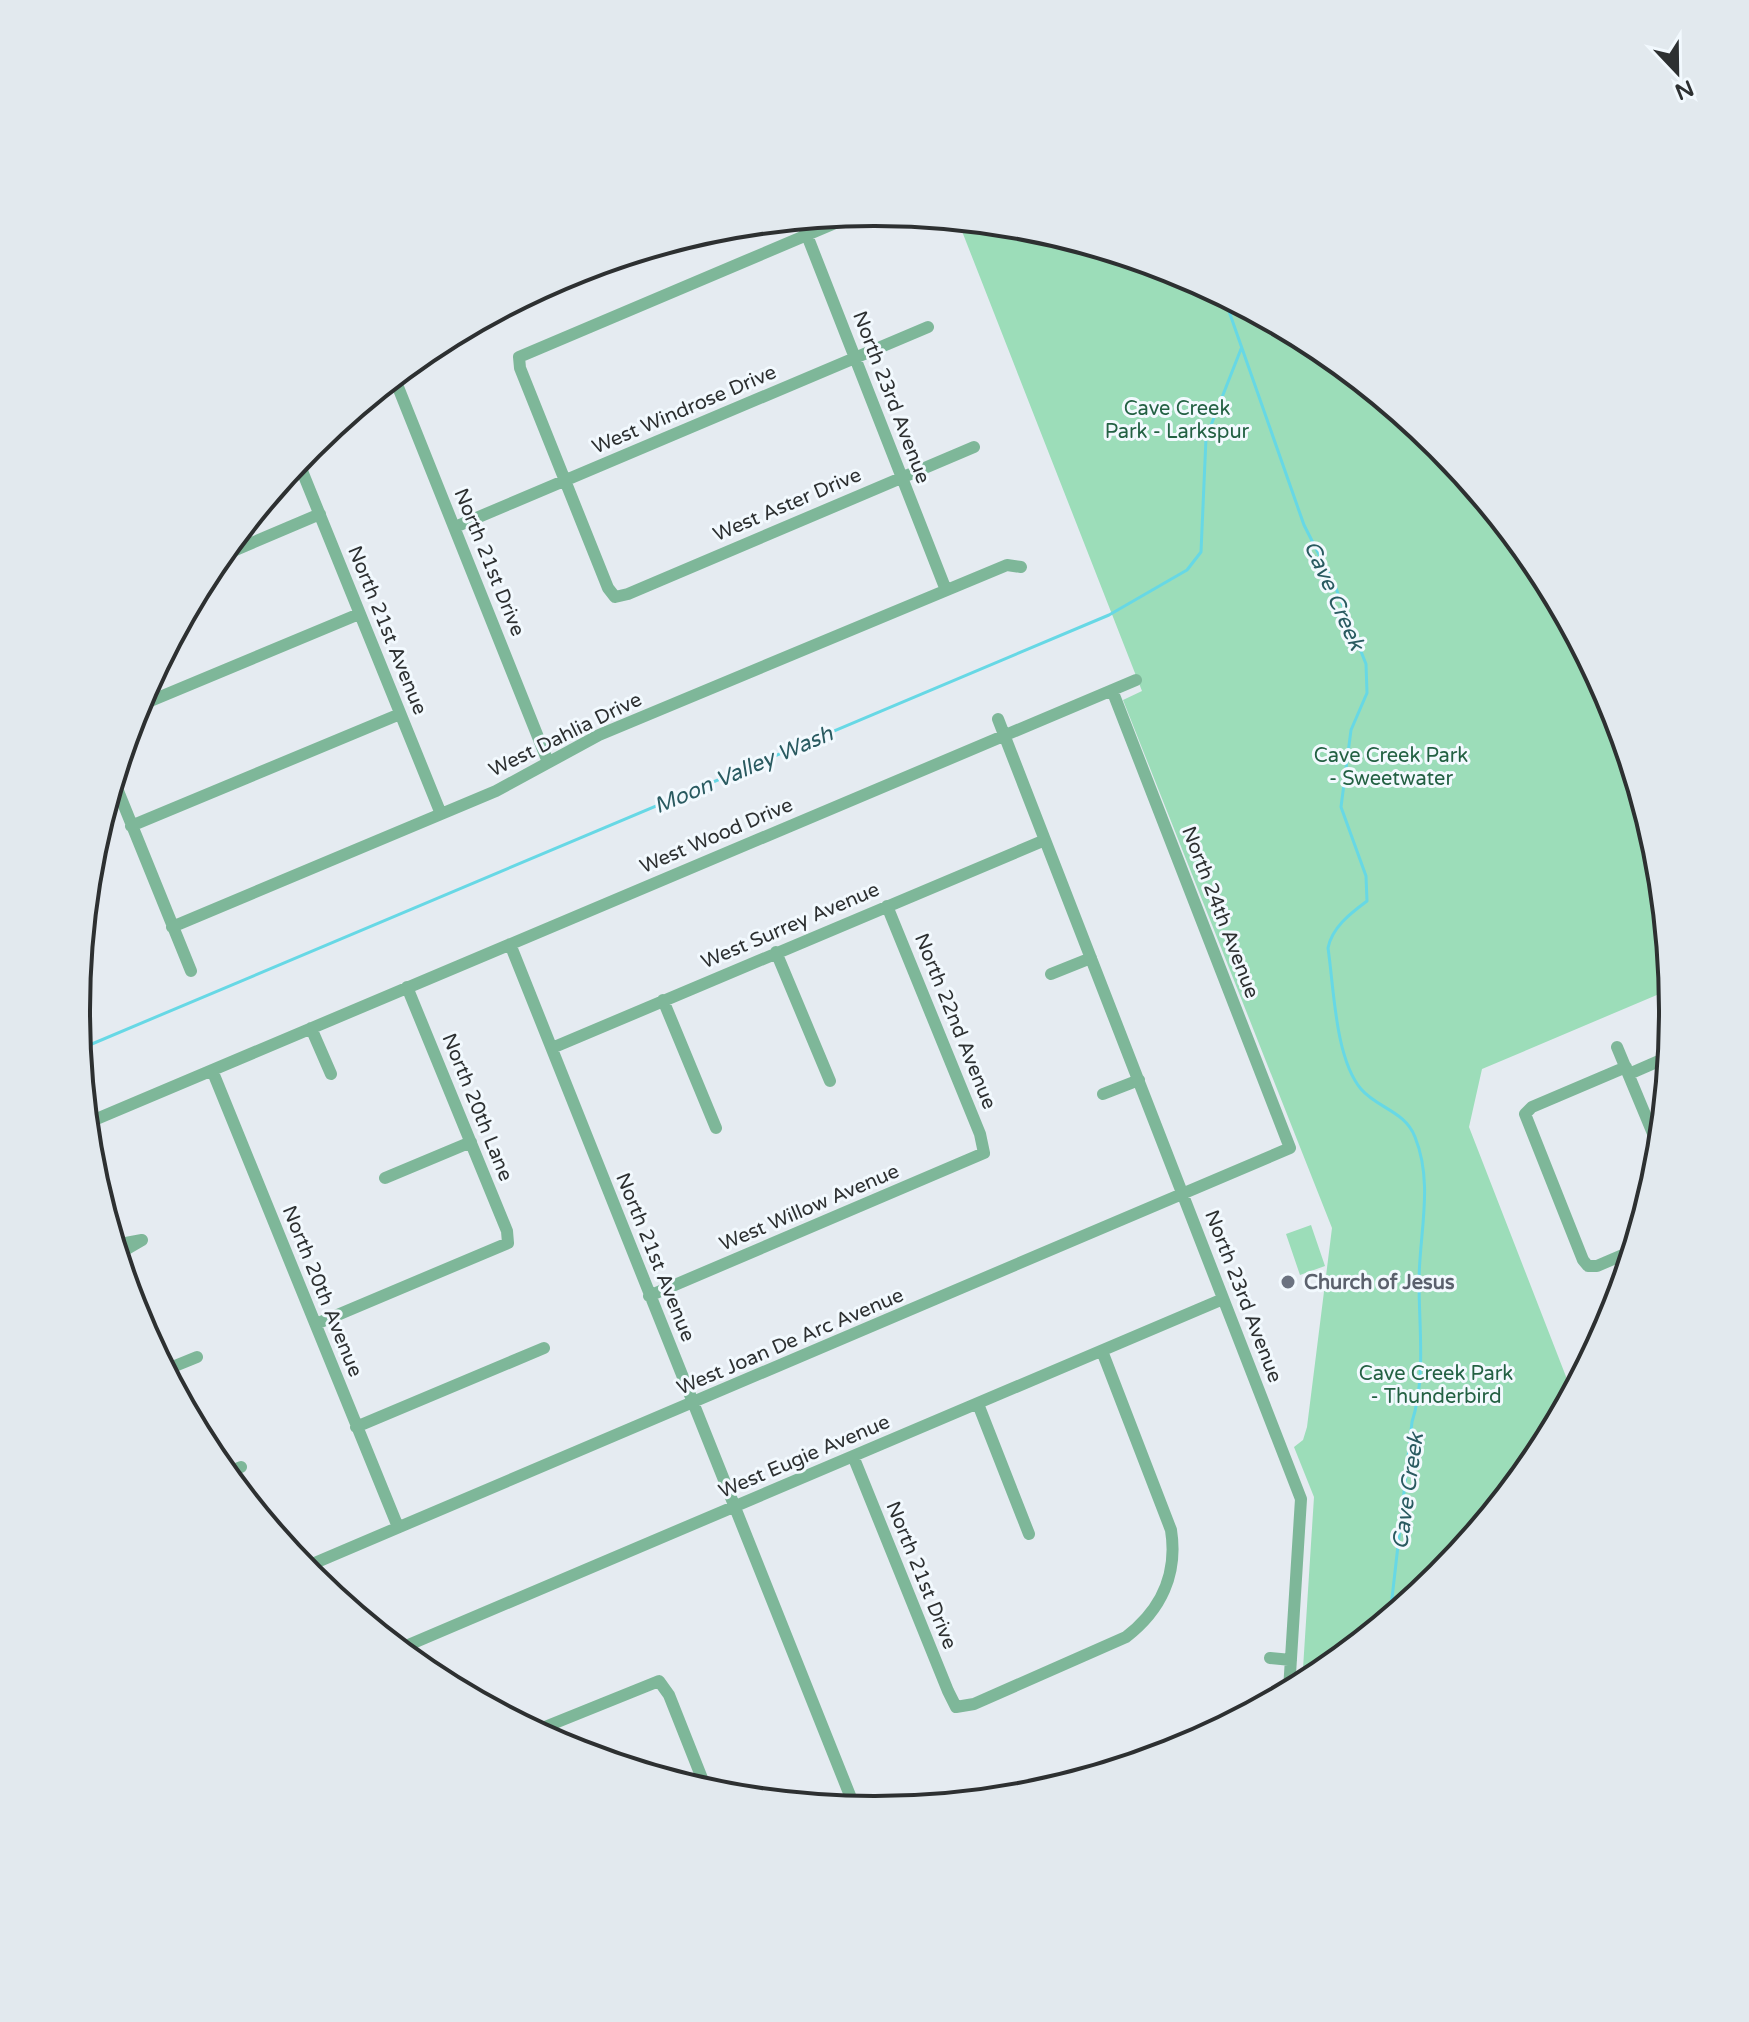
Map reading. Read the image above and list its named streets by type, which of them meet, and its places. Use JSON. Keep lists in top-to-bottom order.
{
  "streets": {
    "street": [
      "North 23rd Avenue",
      "West Windrose Drive",
      "West Aster Drive",
      "North 21st Drive",
      "North 21st Avenue",
      "West Dahlia Drive",
      "West Wood Drive",
      "North 24th Avenue",
      "West Surrey Avenue",
      "North 22nd Avenue",
      "North 20th Lane",
      "West Willow Avenue",
      "North 20th Avenue",
      "West Joan De Arc Avenue",
      "West Eugie Avenue"
    ]
  },
  "crossings": [
    ["North 23rd Avenue", "West Windrose Drive"],
    ["North 23rd Avenue", "West Aster Drive"],
    ["North 23rd Avenue", "West Dahlia Drive"],
    ["North 23rd Avenue", "West Wood Drive"],
    ["North 23rd Avenue", "West Surrey Avenue"],
    ["North 23rd Avenue", "West Joan De Arc Avenue"],
    ["North 23rd Avenue", "West Eugie Avenue"],
    ["West Windrose Drive", "West Aster Drive"],
    ["West Windrose Drive", "North 21st Drive"],
    ["North 21st Drive", "West Dahlia Drive"],
    ["North 21st Drive", "West Eugie Avenue"],
    ["North 21st Avenue", "West Dahlia Drive"],
    ["North 21st Avenue", "West Wood Drive"],
    ["North 21st Avenue", "West Surrey Avenue"],
    ["North 21st Avenue", "West Willow Avenue"],
    ["North 21st Avenue", "West Joan De Arc Avenue"],
    ["North 21st Avenue", "West Eugie Avenue"],
    ["West Wood Drive", "North 24th Avenue"],
    ["West Wood Drive", "North 20th Lane"],
    ["West Wood Drive", "North 20th Avenue"],
    ["North 24th Avenue", "West Joan De Arc Avenue"],
    ["West Surrey Avenue", "North 22nd Avenue"],
    ["North 22nd Avenue", "West Willow Avenue"],
    ["North 20th Lane", "North 20th Avenue"],
    ["North 20th Avenue", "West Joan De Arc Avenue"]
  ],
  "water": ["Cave Creek", "Moon Valley Wash"],
  "parks": ["Cave Creek Park - Larkspur", "Cave Creek Park - Sweetwater", "Cave Creek Park - Thunderbird"],
  "places": ["Church of Jesus"],
  "north": "bottom"
}
